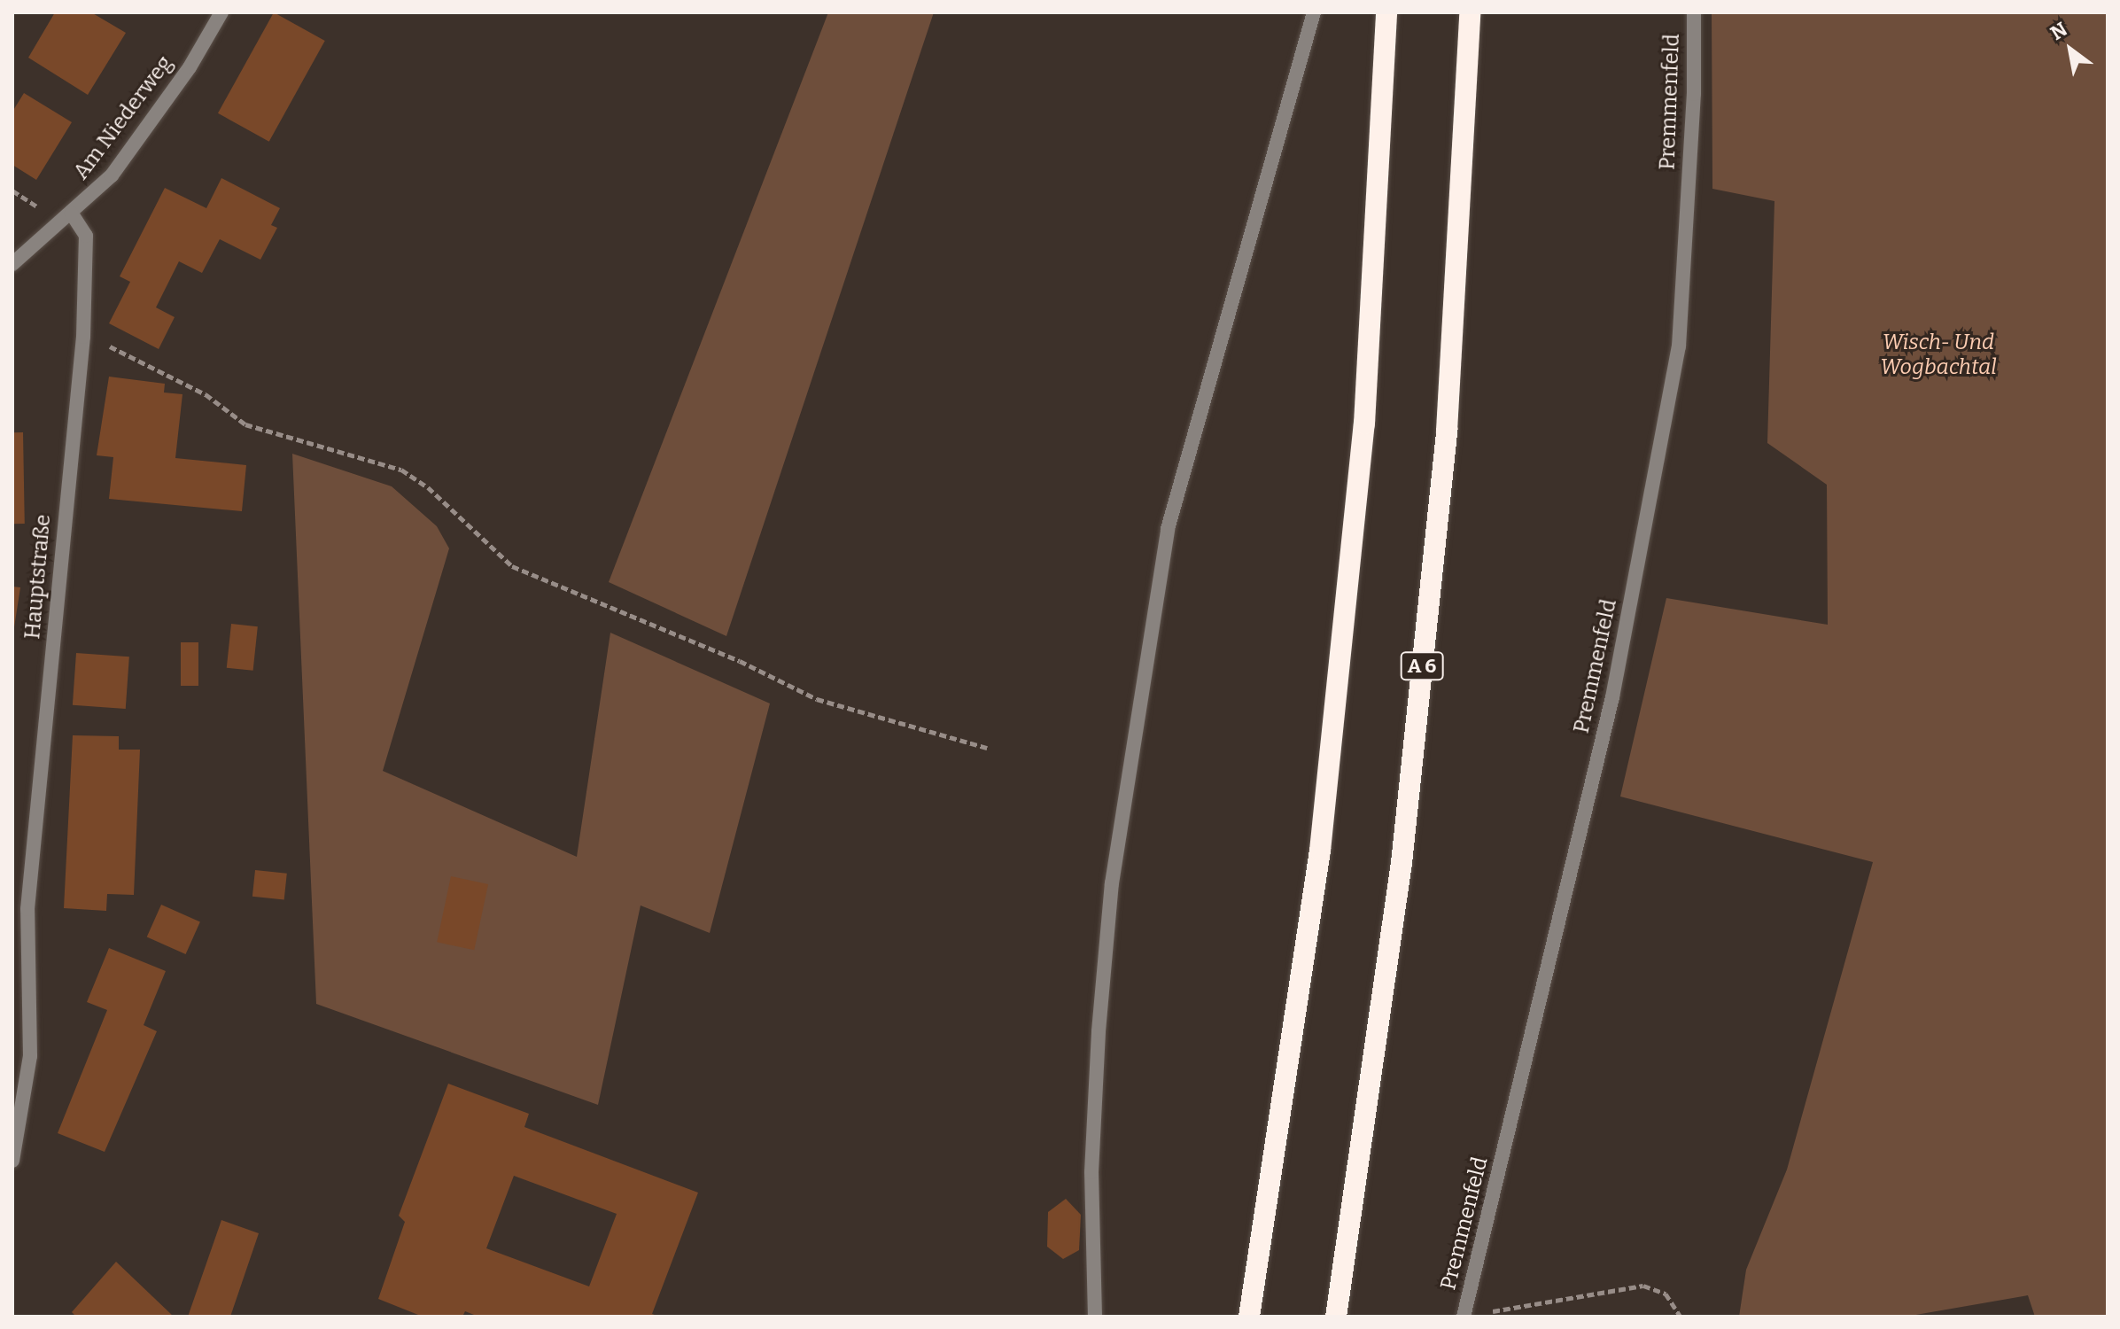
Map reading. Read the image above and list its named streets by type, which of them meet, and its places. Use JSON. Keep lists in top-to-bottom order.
{
  "streets": {
    "highway": ["A 6"],
    "street": ["Premmenfeld", "Am Niederweg", "Hauptstraße"]
  },
  "crossings": [
    ["Am Niederweg", "Hauptstraße"]
  ],
  "parks": ["Wisch- Und Wogbachtal"],
  "north": "top left"
}
